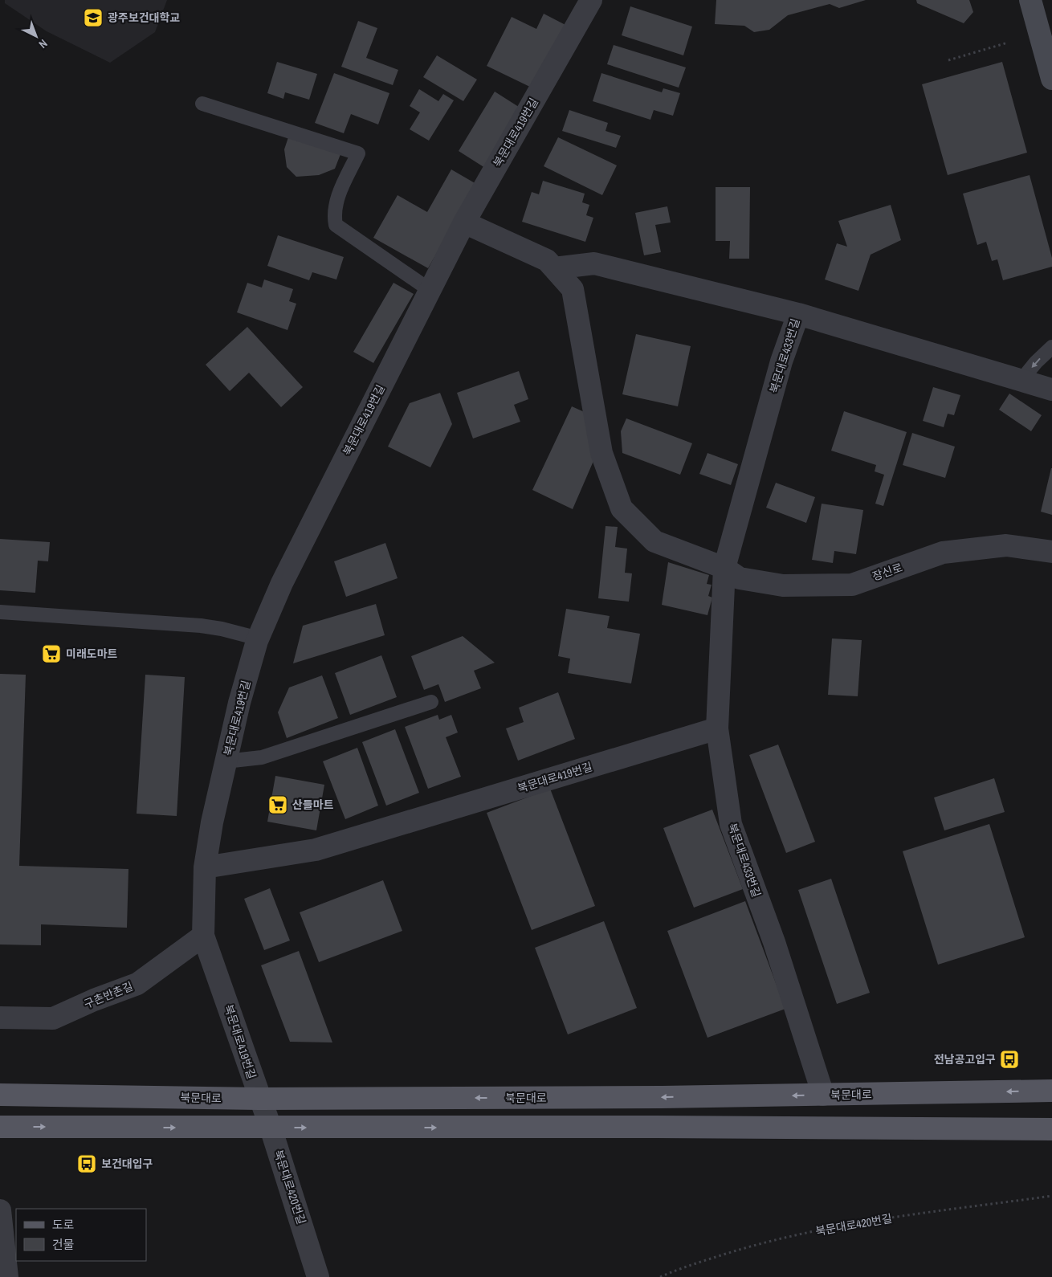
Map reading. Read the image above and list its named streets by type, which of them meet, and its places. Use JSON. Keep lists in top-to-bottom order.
{
  "streets": {
    "main road": ["북문대로"],
    "street": [
      "북문대로419번길",
      "북문대로433번길",
      "장신로",
      "구촌반촌길",
      "북문대로420번길"
    ]
  },
  "crossings": [
    ["북문대로419번길", "북문대로433번길"],
    ["북문대로419번길", "구촌반촌길"],
    ["북문대로419번길", "북문대로"],
    ["북문대로419번길", "북문대로420번길"],
    ["북문대로433번길", "장신로"],
    ["북문대로433번길", "북문대로"],
    ["북문대로", "북문대로420번길"]
  ],
  "places": {
    "school or university": ["광주보건대학교"],
    "supermarket": ["미래도마트", "산들마트"],
    "bus stop": ["전남공고입구", "보건대입구"]
  },
  "legend": ["도로", "건물"],
  "north": "bottom right"
}
